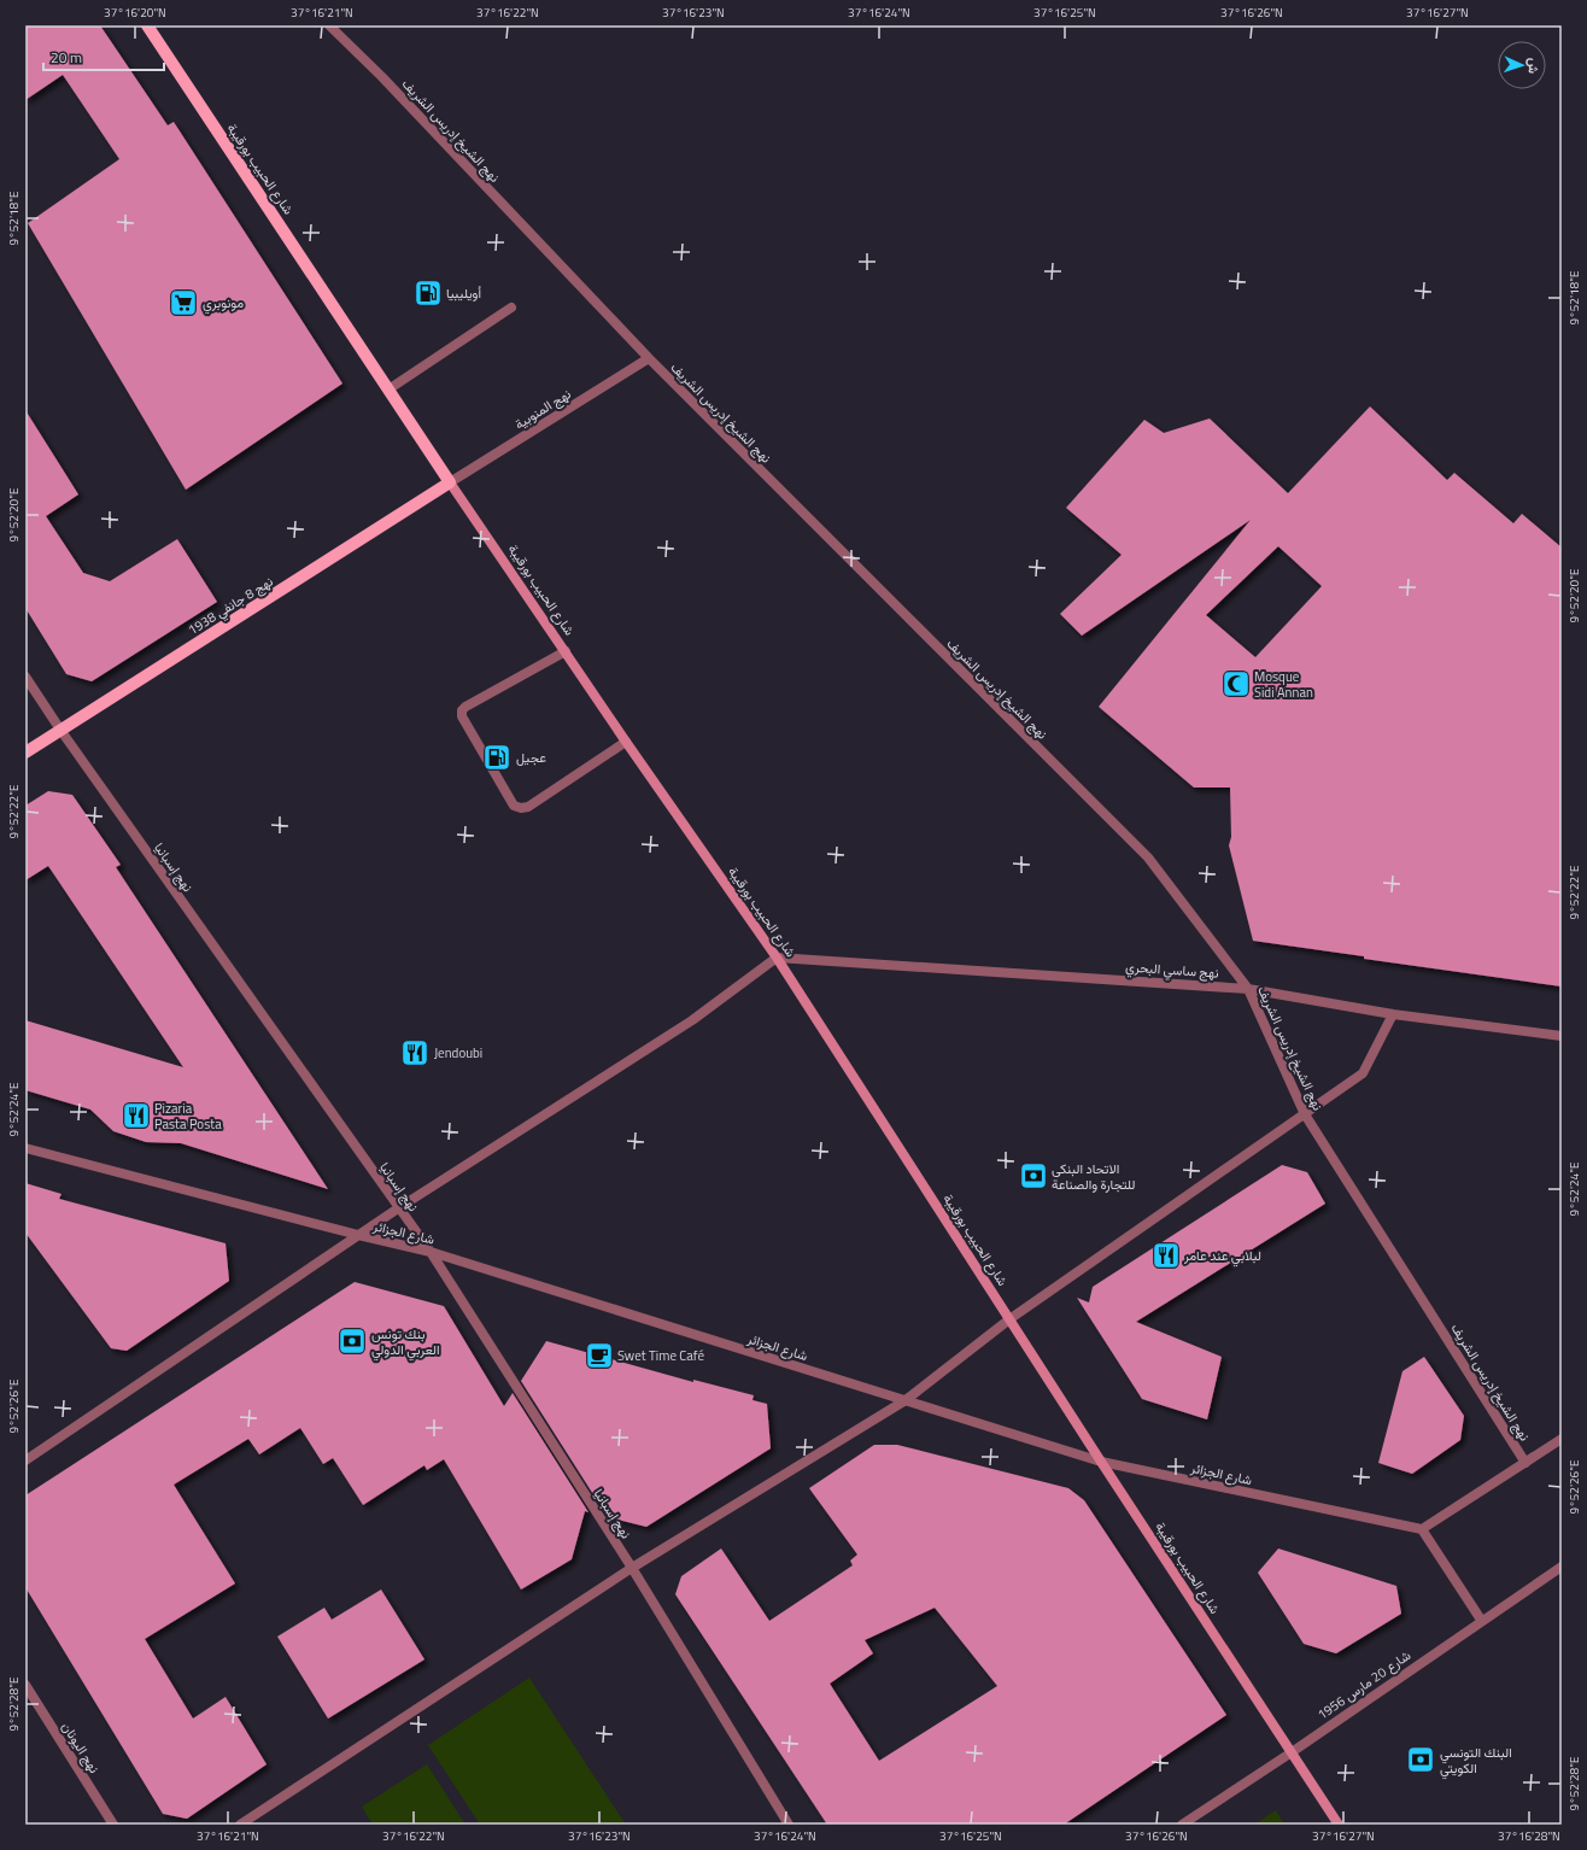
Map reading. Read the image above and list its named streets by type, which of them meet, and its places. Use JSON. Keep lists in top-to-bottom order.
{
  "streets": {
    "main road": ["شارع الحبيب بورقيبة", "نهج 8 جانفي 1938"],
    "street": [
      "نهج الشيخ إدريس الشريف",
      "نهج المنوبية",
      "نهج إسبانيا",
      "نهج ساسي البحري",
      "شارع الجزائر",
      "شارع 20 مارس 1956",
      "نهج اليونان"
    ]
  },
  "crossings": [
    ["نهج الشيخ إدريس الشريف", "نهج المنوبية"],
    ["نهج الشيخ إدريس الشريف", "نهج ساسي البحري"],
    ["شارع الحبيب بورقيبة", "نهج المنوبية"],
    ["شارع الحبيب بورقيبة", "نهج 8 جانفي 1938"],
    ["شارع الحبيب بورقيبة", "نهج ساسي البحري"],
    ["شارع الحبيب بورقيبة", "شارع الجزائر"],
    ["شارع الحبيب بورقيبة", "شارع 20 مارس 1956"],
    ["نهج المنوبية", "نهج 8 جانفي 1938"],
    ["نهج 8 جانفي 1938", "نهج إسبانيا"],
    ["نهج إسبانيا", "شارع الجزائر"]
  ],
  "places": {
    "fuel station": ["أويليبيا", "عجيل"],
    "supermarket": ["مونوبري"],
    "mosque": ["Mosque Sidi Annan"],
    "restaurant": ["Jendoubi", "Pizaria Pasta Posta", "لبلابي عند عامر"],
    "bank": ["الاتحاد البنكي للتجارة والصناعة", "بنك تونس العربي الدولي", "البنك التونسي الكويتي"],
    "cafe": ["Swet Time Café"]
  },
  "scale_bar": "20 m",
  "north": "right",
  "coordinates": [
    "37°16'20\"N",
    "37°16'21\"N",
    "37°16'22\"N",
    "37°16'23\"N",
    "37°16'24\"N",
    "37°16'25\"N",
    "37°16'26\"N",
    "37°16'27\"N",
    "9°52'18\"E",
    "9°52'20\"E",
    "9°52'22\"E",
    "9°52'24\"E",
    "9°52'26\"E",
    "9°52'28\"E",
    "37°16'28\"N"
  ]
}
